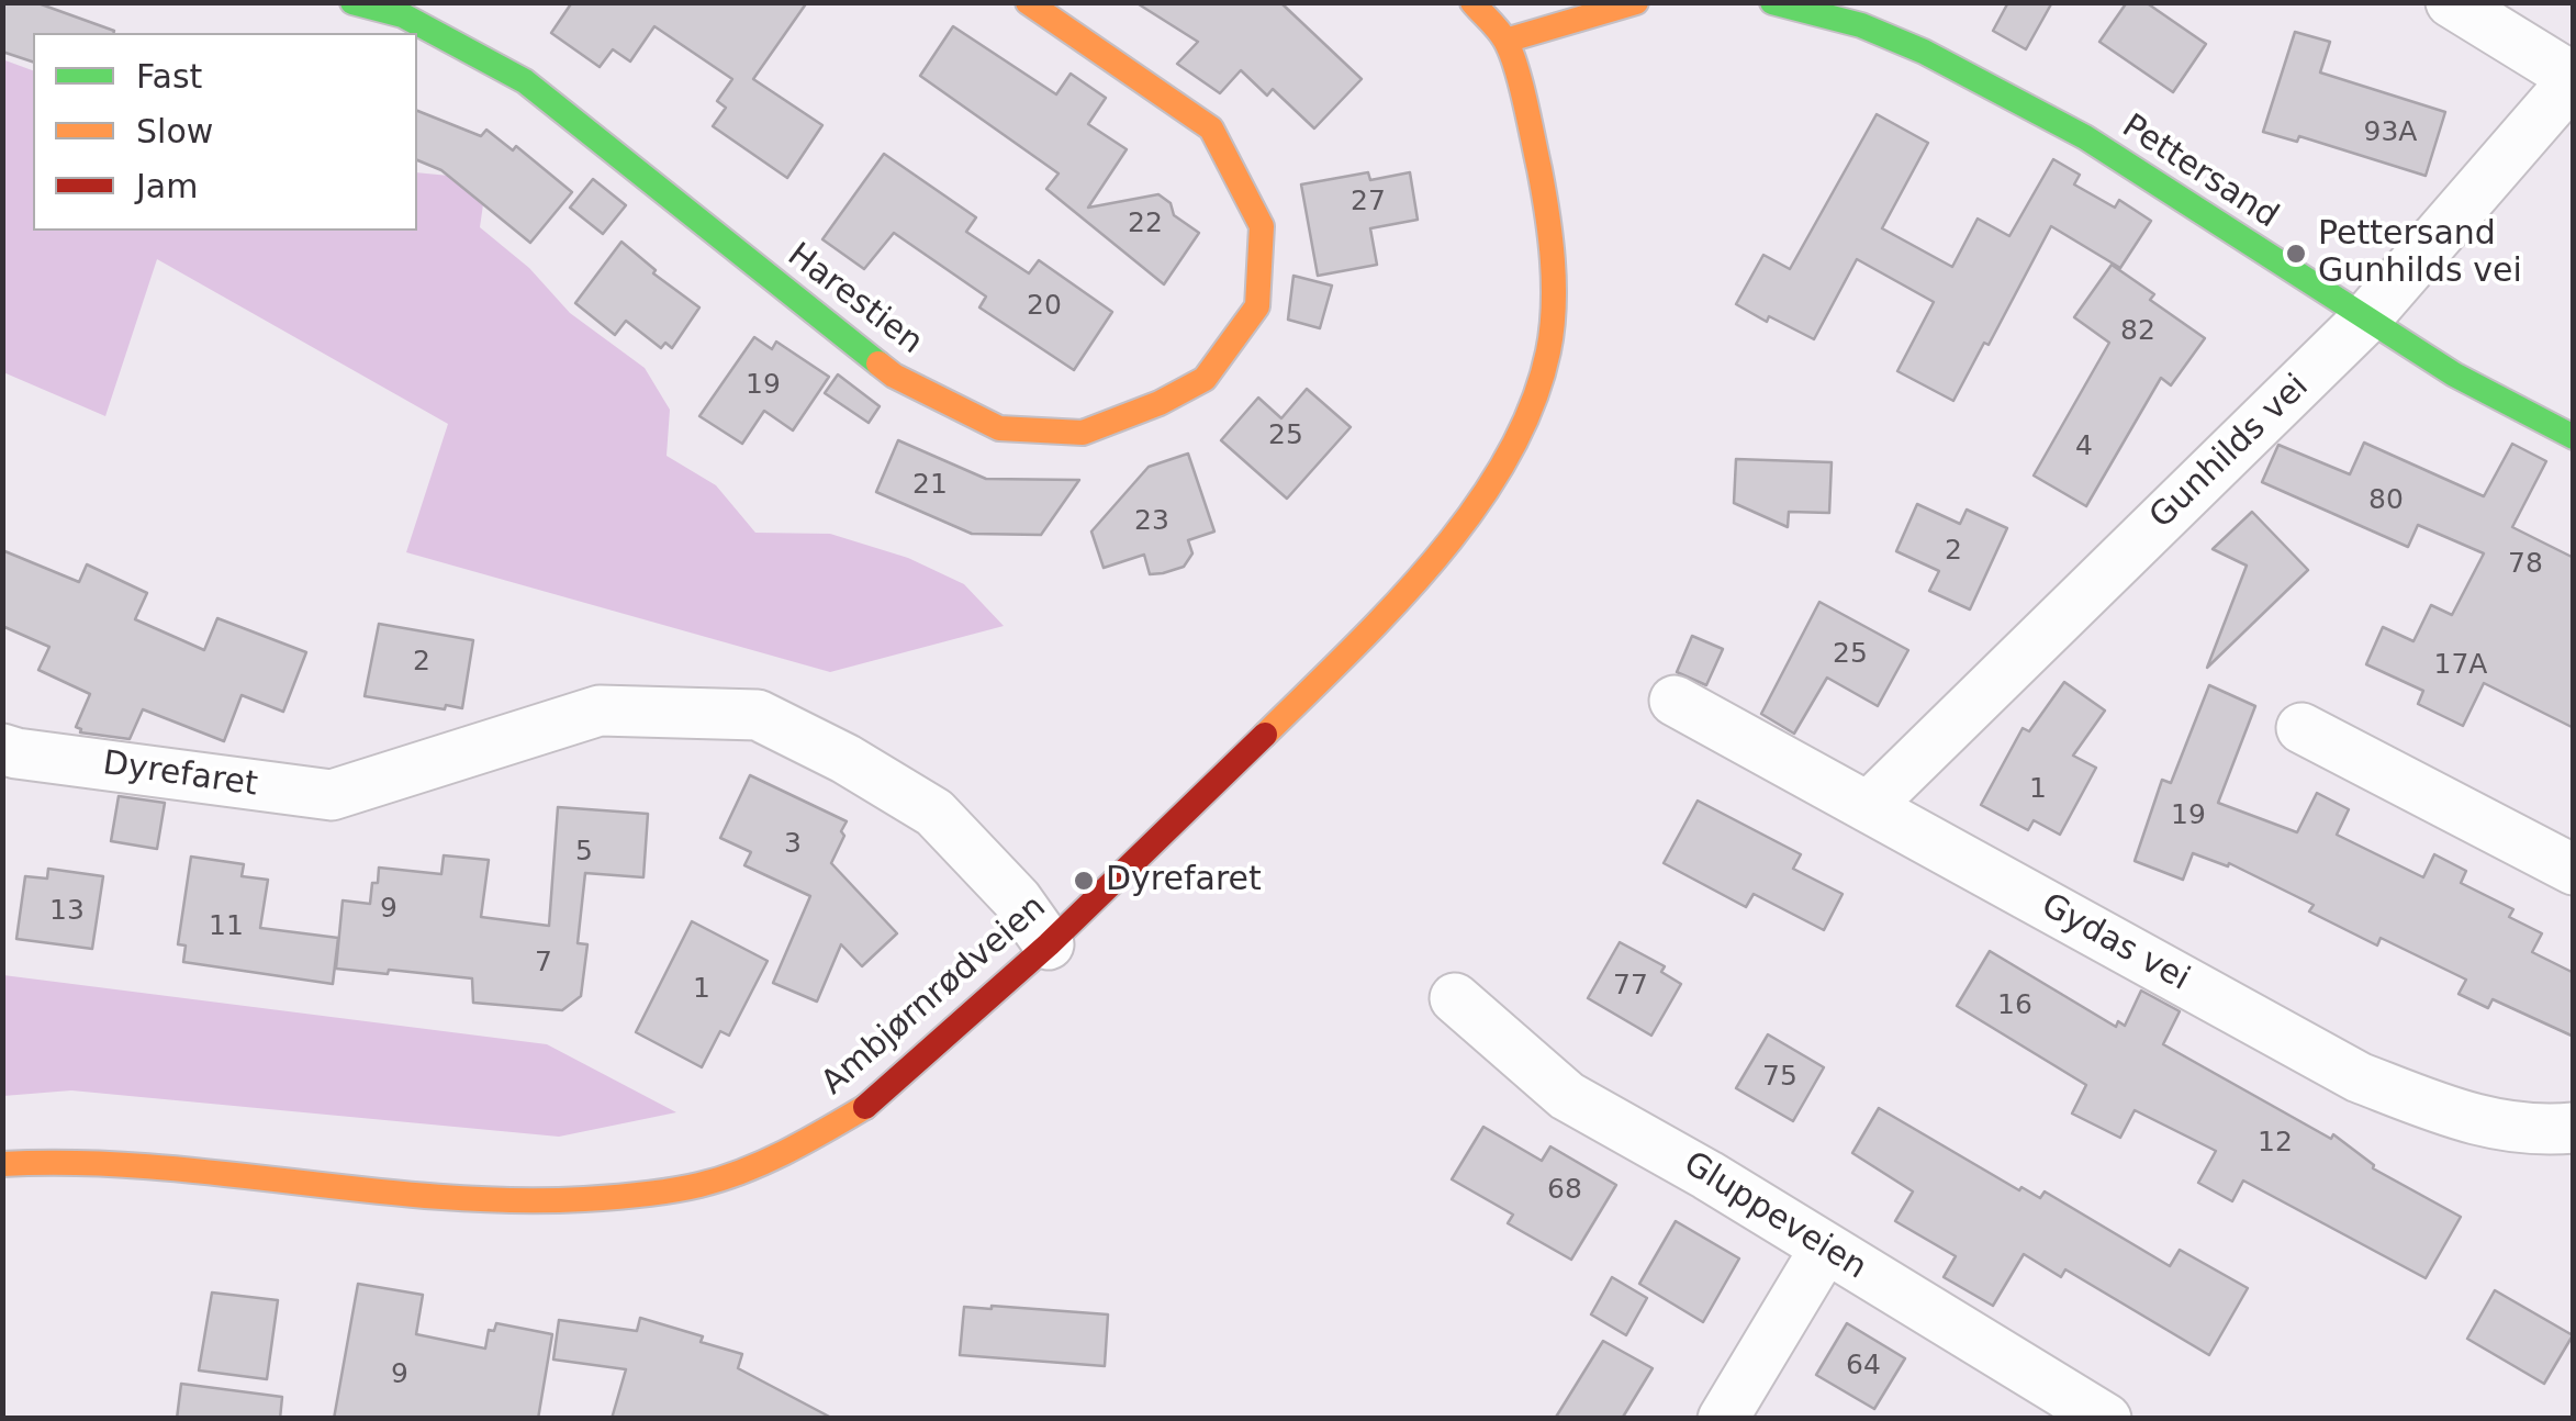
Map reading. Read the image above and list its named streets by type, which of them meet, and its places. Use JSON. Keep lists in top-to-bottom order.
{
  "streets": {
    "street": [
      "Pettersand",
      "Harestien",
      "Gunhilds vei",
      "Dyrefaret",
      "Gydas vei",
      "Ambjørnrødveien",
      "Gluppeveien"
    ]
  },
  "crossings": [
    ["Pettersand", "Gunhilds vei"],
    ["Gunhilds vei", "Gydas vei"],
    ["Dyrefaret", "Ambjørnrødveien"]
  ],
  "places": ["Pettersand Gunhilds vei", "Dyrefaret"],
  "house_numbers": [
    "93A",
    "27",
    "22",
    "20",
    "82",
    "19",
    "25",
    "4",
    "21",
    "80",
    "23",
    "2",
    "78",
    "25",
    "2",
    "17A",
    "1",
    "19",
    "3",
    "5",
    "9",
    "13",
    "11",
    "7",
    "77",
    "1",
    "16",
    "75",
    "12",
    "68",
    "64",
    "9"
  ],
  "legend": ["Fast", "Slow", "Jam"]
}
